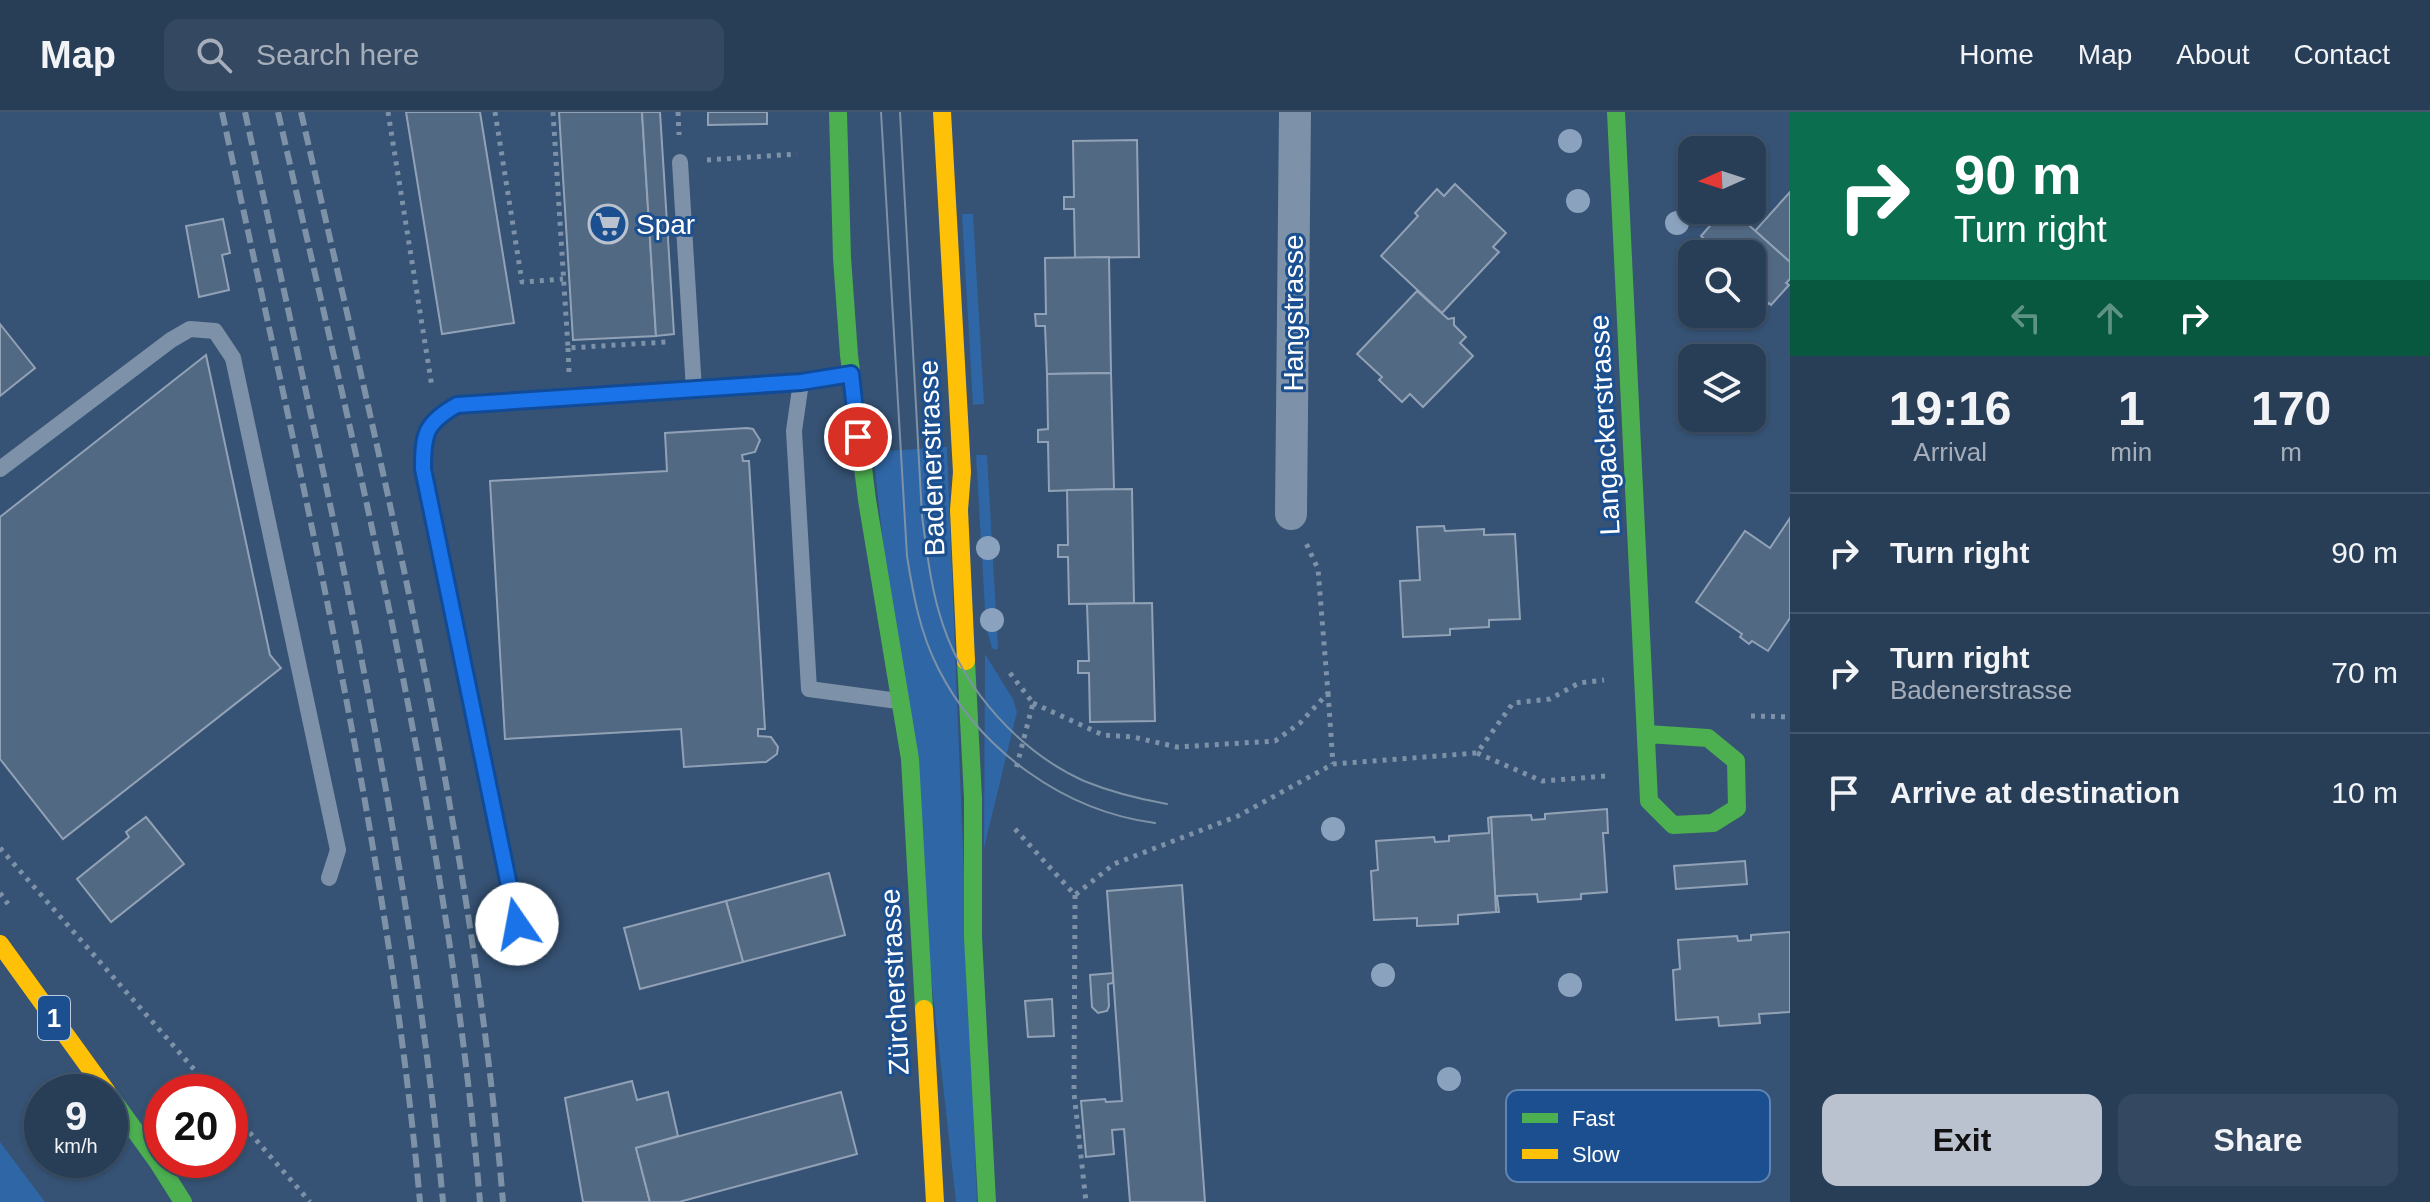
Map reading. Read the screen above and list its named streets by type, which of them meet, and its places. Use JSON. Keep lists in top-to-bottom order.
{
  "streets": {
    "main road": [
      "Langackerstrasse",
      "Badenerstrasse",
      "Zürcherstrasse",
      "1"
    ],
    "street": ["Hangstrasse"]
  },
  "crossings": [
    ["Badenerstrasse", "Zürcherstrasse"]
  ],
  "places": {
    "supermarket": ["Spar"]
  },
  "legend": ["Fast", "Slow"],
  "north": "left",
  "page": {
    "header": "Map",
    "search": "Search here",
    "nav": [
      "Home",
      "Map",
      "About",
      "Contact"
    ],
    "turn": ["90 m", "Turn right"],
    "eta": [
      "19:16",
      "Arrival",
      "1",
      "min",
      "170",
      "m"
    ],
    "list": [
      {
        "name": "Turn right",
        "value": "90 m"
      },
      {
        "name": "Turn right",
        "note": "Badenerstrasse",
        "value": "70 m"
      },
      {
        "name": "Arrive at destination",
        "value": "10 m"
      }
    ],
    "speed": "9 km/h",
    "limit": "20",
    "buttons": ["Exit", "Share"]
  }
}
